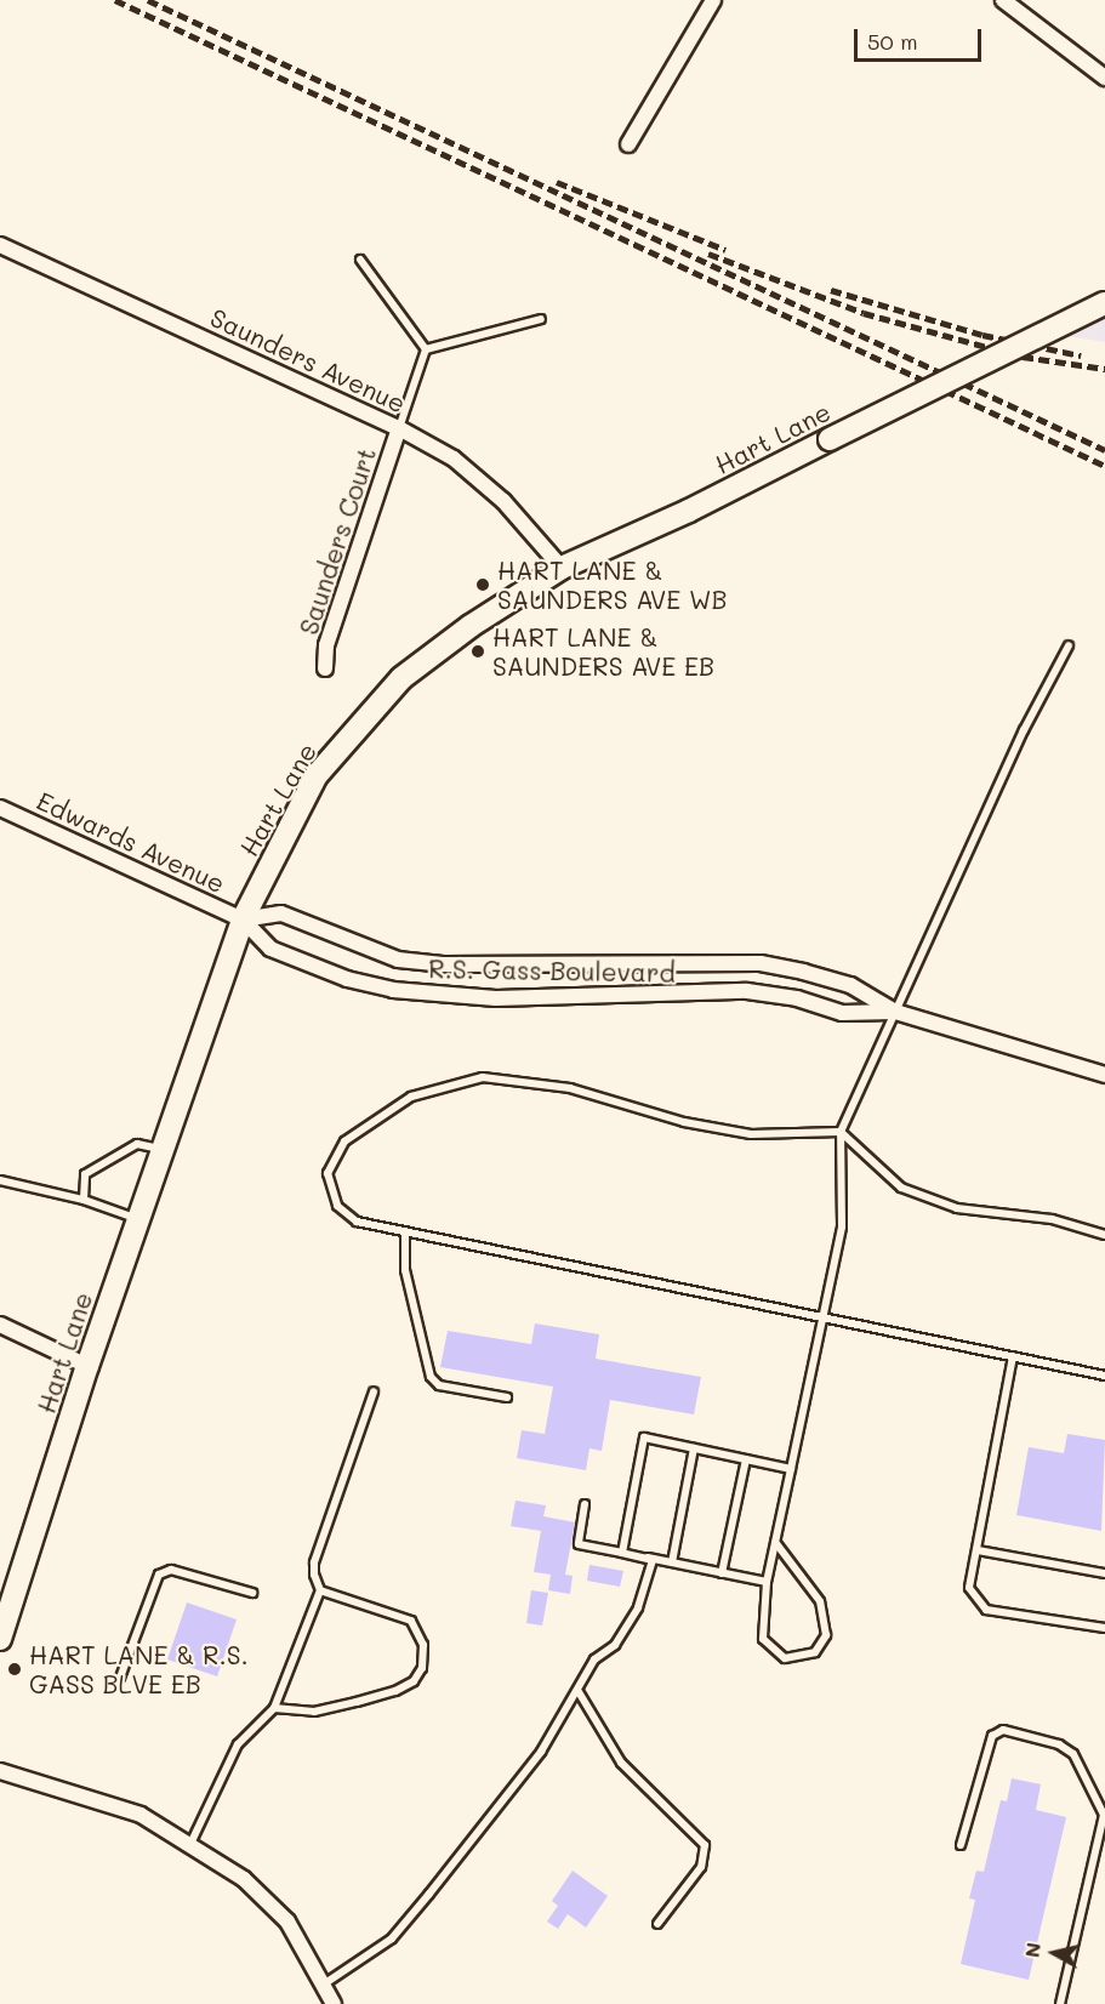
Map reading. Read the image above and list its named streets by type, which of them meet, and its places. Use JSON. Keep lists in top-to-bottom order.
{
  "streets": {
    "main road": ["Hart Lane"],
    "street": [
      "Saunders Avenue",
      "Saunders Court",
      "Edwards Avenue",
      "R.S. Gass Boulevard"
    ]
  },
  "crossings": [
    ["Saunders Avenue", "Hart Lane"],
    ["Saunders Avenue", "Saunders Court"],
    ["Hart Lane", "Edwards Avenue"],
    ["Hart Lane", "R.S. Gass Boulevard"],
    ["Edwards Avenue", "R.S. Gass Boulevard"]
  ],
  "places": ["HART LANE & SAUNDERS AVE WB", "HART LANE & SAUNDERS AVE EB", "HART LANE & R.S. GASS BLVE EB"],
  "scale_bar": "50 m",
  "north": "left"
}
